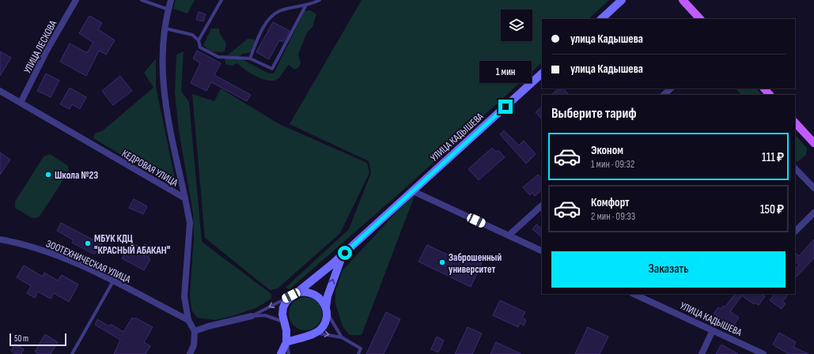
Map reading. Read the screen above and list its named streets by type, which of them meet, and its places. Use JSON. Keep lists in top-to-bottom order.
{
  "streets": {
    "street": [
      "УЛИЦА ЛЕСКОВА",
      "УЛИЦА КАДЫШЕВА",
      "КЕДРОВАЯ УЛИЦА",
      "ЗООТЕХНИЧЕСКАЯ УЛИЦА"
    ]
  },
  "crossings": [
    ["УЛИЦА ЛЕСКОВА", "КЕДРОВАЯ УЛИЦА"],
    ["КЕДРОВАЯ УЛИЦА", "ЗООТЕХНИЧЕСКАЯ УЛИЦА"]
  ],
  "places": ["Школа №23", "МБУК КДЦ \"КРАСНЫЙ АБАКАН\"", "Заброшенный университет"],
  "scale_bar": "50 m",
  "page": {
    "banner": ["улица Кадышева", "улица Кадышева"],
    "bubble": "1 мин",
    "heading": "Выберите тариф",
    "list": [
      {
        "name": "Эконом",
        "note": "1 мин · 09:32",
        "value": "111 ₽"
      },
      {
        "name": "Комфорт",
        "note": "2 мин · 09:33",
        "value": "150 ₽"
      }
    ],
    "buttons": "Заказать",
    "scale": "50 m"
  }
}
